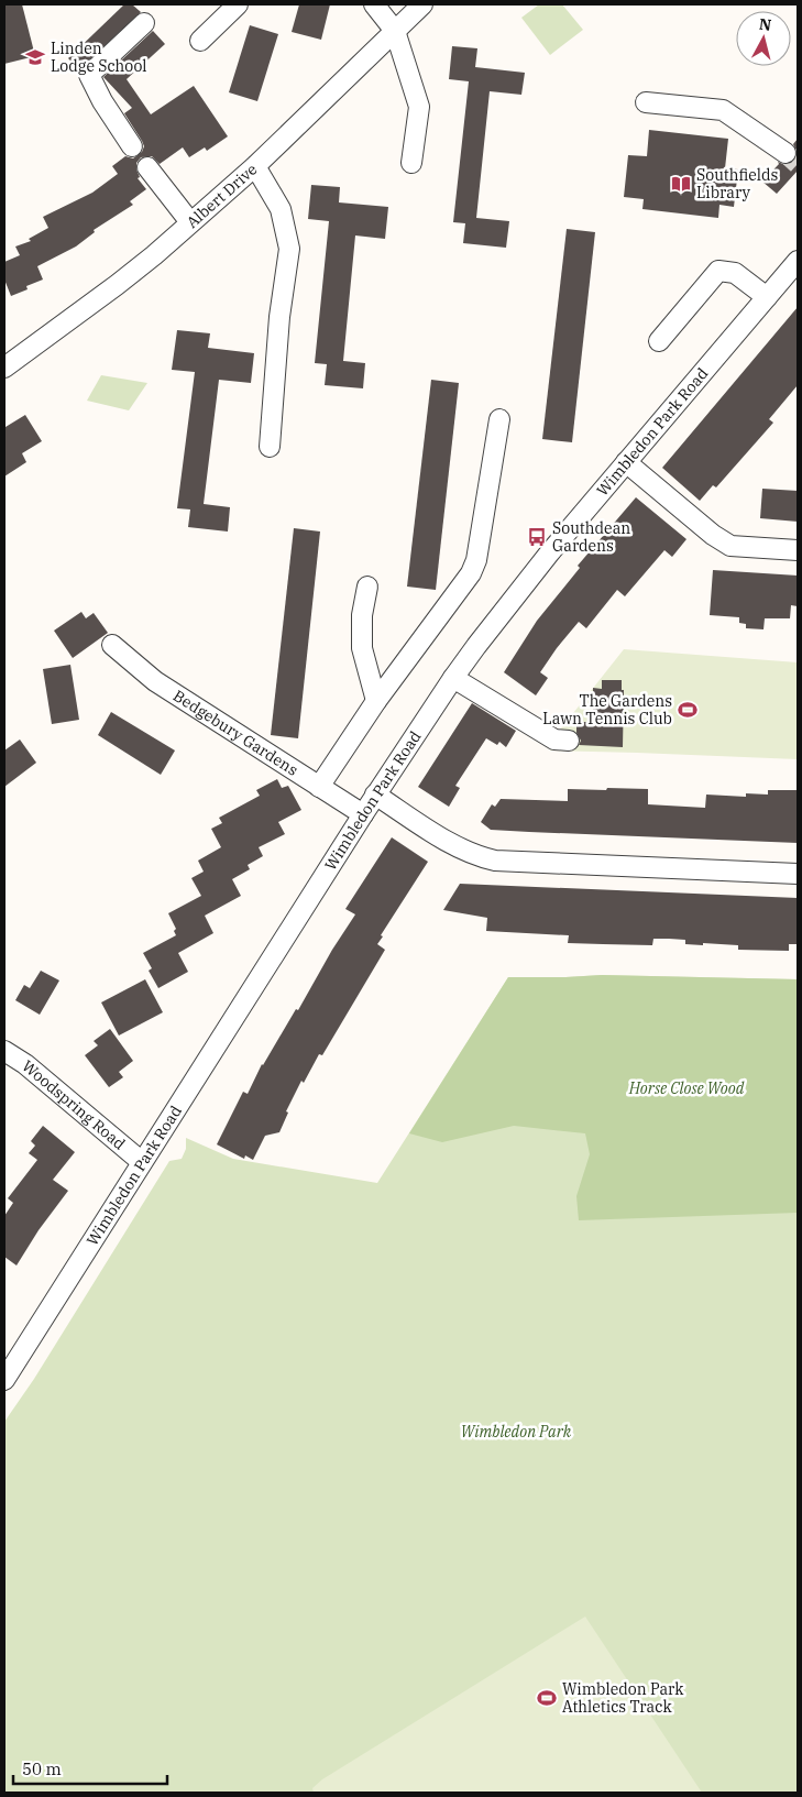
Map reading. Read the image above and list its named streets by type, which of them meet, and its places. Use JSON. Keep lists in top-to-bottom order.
{
  "streets": {
    "street": [
      "Albert Drive",
      "Wimbledon Park Road",
      "Bedgebury Gardens",
      "Woodspring Road"
    ]
  },
  "crossings": [
    ["Wimbledon Park Road", "Bedgebury Gardens"],
    ["Wimbledon Park Road", "Woodspring Road"]
  ],
  "parks": ["Horse Close Wood", "Wimbledon Park"],
  "places": {
    "school or university": ["Linden Lodge School"],
    "library": ["Southfields Library"],
    "bus stop": ["Southdean Gardens"],
    "sports": ["The Gardens Lawn Tennis Club", "Wimbledon Park Athletics Track"]
  },
  "scale_bar": "50 m",
  "north": "top"
}
